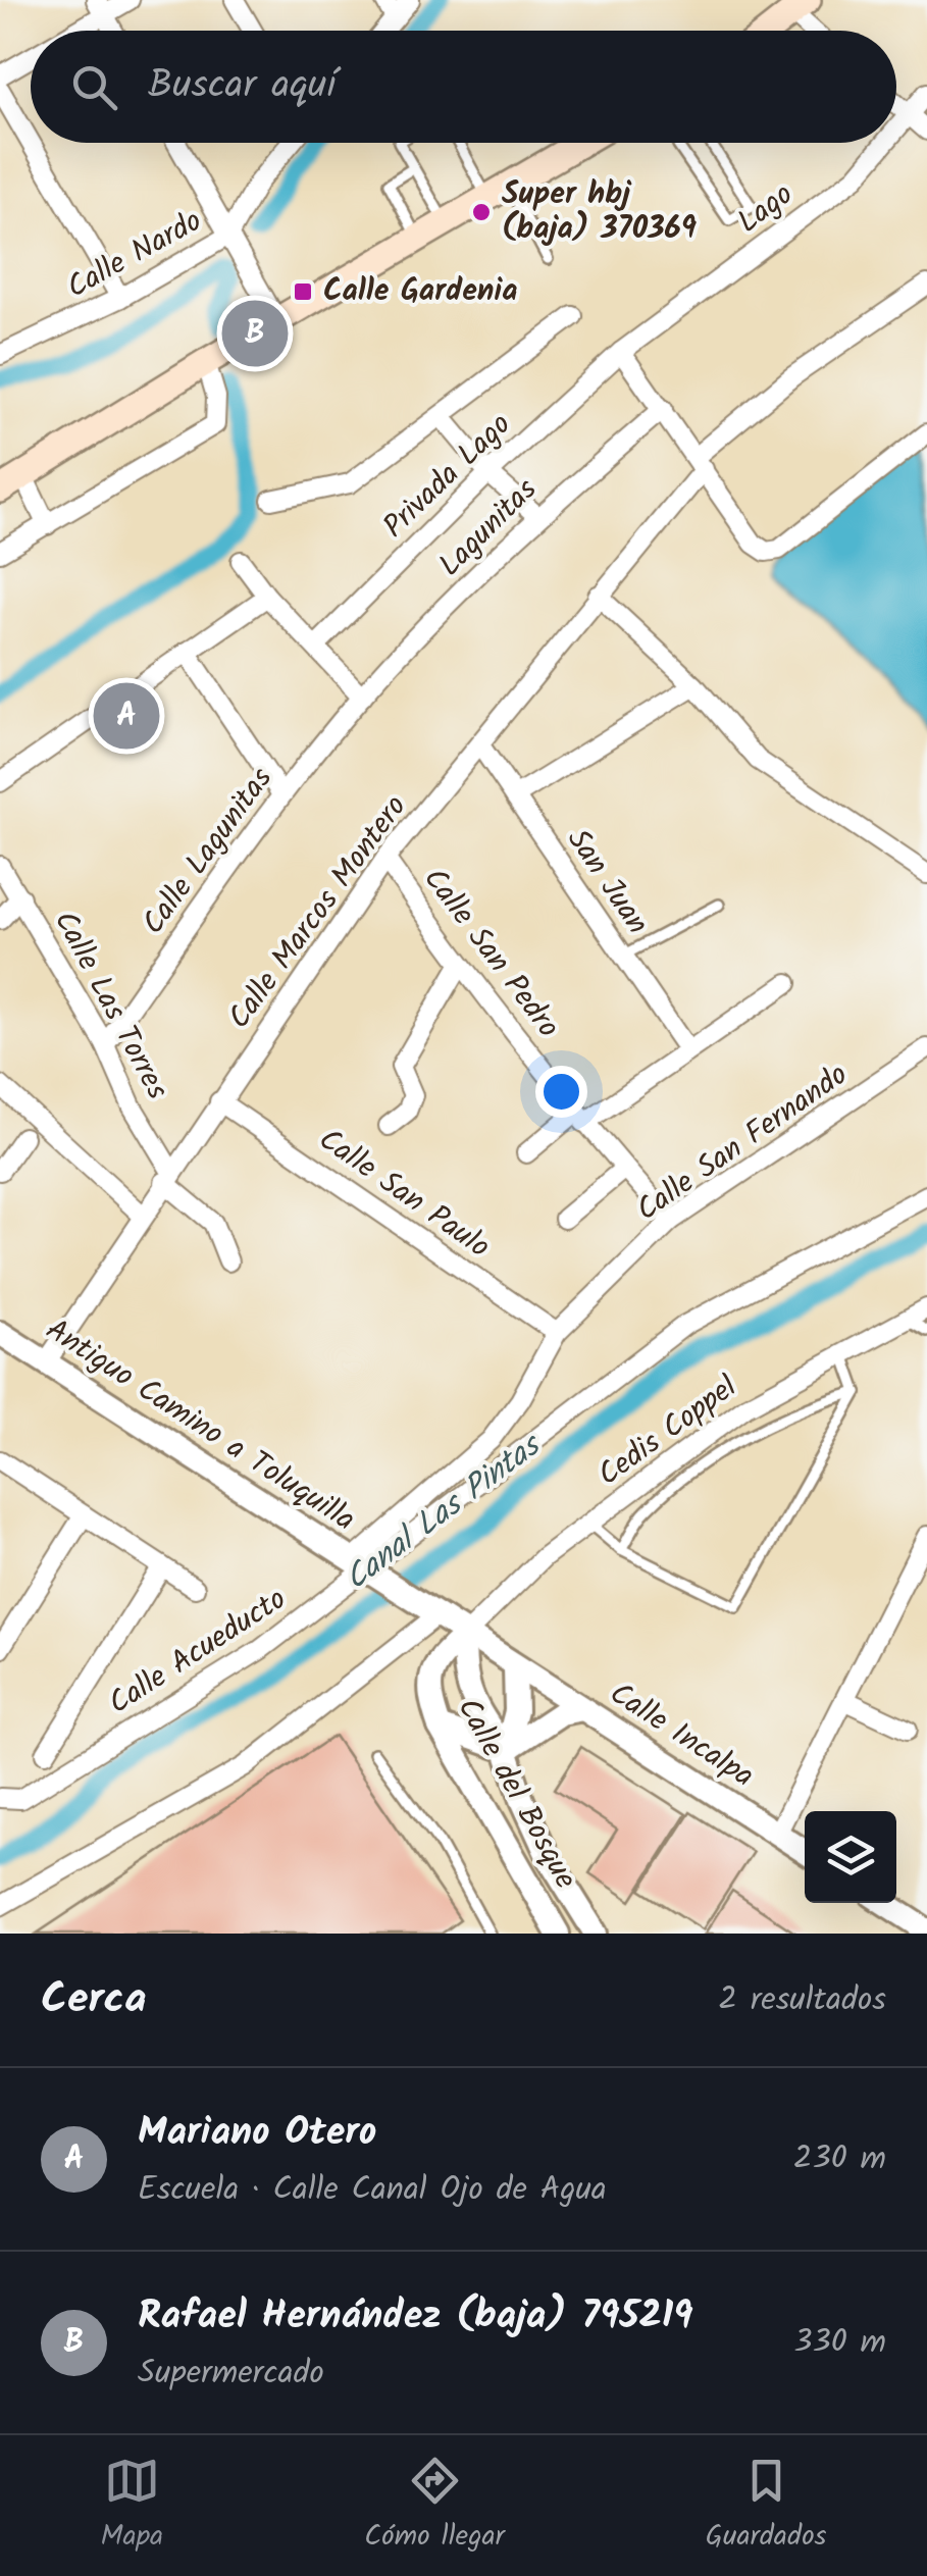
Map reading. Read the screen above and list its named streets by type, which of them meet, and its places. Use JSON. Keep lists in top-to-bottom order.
{
  "streets": {
    "street": [
      "Lago",
      "Calle Nardo",
      "Privada Lago",
      "Lagunitas",
      "Calle Lagunitas",
      "San Juan",
      "Calle Marcos Montero",
      "Calle San Pedro",
      "Calle Las Torres",
      "Calle San Fernando",
      "Calle San Paulo",
      "Antiguo Camino a Toluquilla",
      "Cedis Coppel",
      "Calle Acueducto",
      "Calle Incalpa",
      "Calle del Bosque"
    ]
  },
  "crossings": [
    ["Lago", "Privada Lago"],
    ["Lagunitas", "Calle Lagunitas"],
    ["Calle Lagunitas", "Calle Las Torres"],
    ["San Juan", "Calle Marcos Montero"],
    ["Calle Marcos Montero", "Calle San Pedro"],
    ["Calle Marcos Montero", "Calle Las Torres"],
    ["Calle Marcos Montero", "Calle San Paulo"],
    ["Calle Marcos Montero", "Antiguo Camino a Toluquilla"],
    ["Calle San Pedro", "Calle San Fernando"],
    ["Calle San Fernando", "Calle San Paulo"],
    ["Calle San Fernando", "Antiguo Camino a Toluquilla"],
    ["Calle San Fernando", "Calle Acueducto"],
    ["Antiguo Camino a Toluquilla", "Calle Acueducto"],
    ["Cedis Coppel", "Calle Incalpa"],
    ["Cedis Coppel", "Calle del Bosque"],
    ["Calle Incalpa", "Calle del Bosque"]
  ],
  "water": ["Canal Las Pintas"],
  "places": {
    "other": ["Super hbj (baja) 370369"],
    "transit": ["Calle Gardenia"]
  },
  "page": {
    "search": "Buscar aquí",
    "pins": ["B", "A"],
    "heading": ["Cerca", "2 resultados"],
    "list": [
      {
        "mark": "A",
        "name": "Mariano Otero",
        "note": "Escuela · Calle Canal Ojo de Agua",
        "value": "230 m"
      },
      {
        "mark": "B",
        "name": "Rafael Hernández (baja) 795219",
        "note": "Supermercado",
        "value": "330 m"
      }
    ],
    "nav": ["Mapa", "Cómo llegar", "Guardados"]
  }
}
